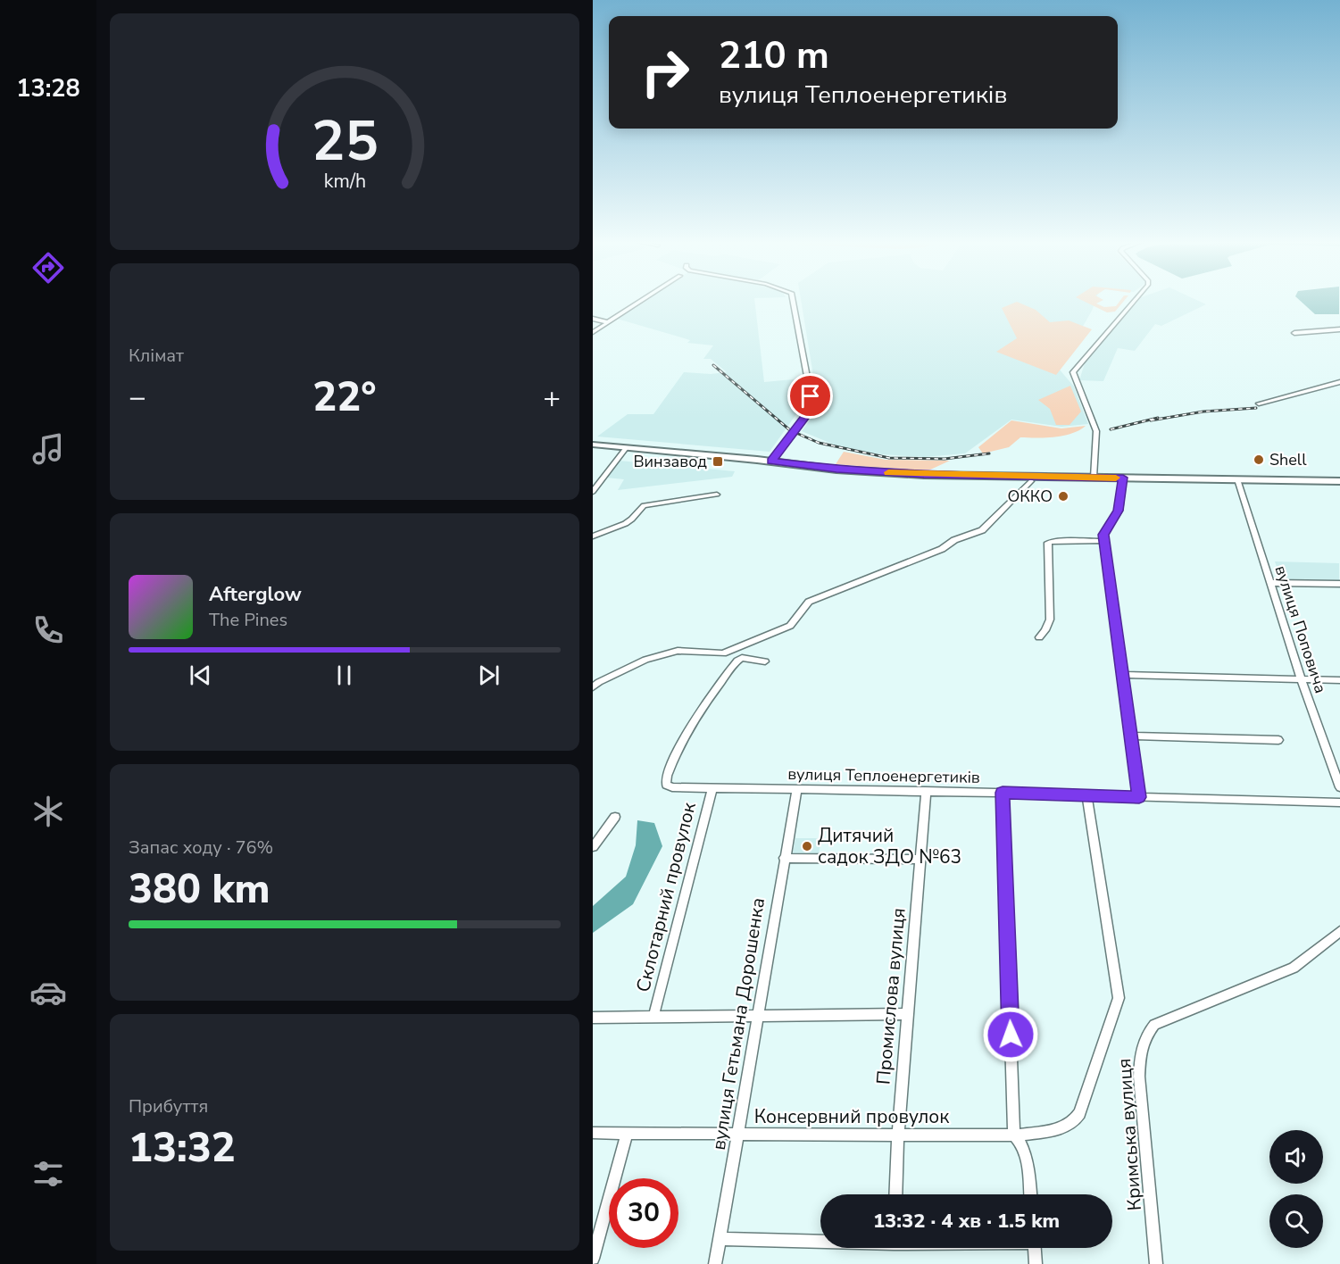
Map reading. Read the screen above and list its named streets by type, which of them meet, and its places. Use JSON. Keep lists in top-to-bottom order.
{
  "streets": {
    "street": [
      "вулиця Поповича",
      "вулиця Теплоенергетиків",
      "Склотарний провулок",
      "Промислова вулиця",
      "вулиця Гетьмана Дорошенка",
      "Консервний провулок",
      "Кримська вулиця"
    ]
  },
  "crossings": [
    ["вулиця Теплоенергетиків", "Склотарний провулок"],
    ["вулиця Теплоенергетиків", "Промислова вулиця"],
    ["вулиця Теплоенергетиків", "вулиця Гетьмана Дорошенка"],
    ["вулиця Теплоенергетиків", "Консервний провулок"],
    ["Промислова вулиця", "Консервний провулок"],
    ["вулиця Гетьмана Дорошенка", "Консервний провулок"]
  ],
  "places": {
    "other": ["Shell", "ОККО", "Дитячий садок ЗДО №63"],
    "transit": ["Винзавод"]
  },
  "page": {
    "tabs": "13:28",
    "turn": ["210 m", "вулиця Теплоенергетиків"],
    "tile": [
      "Клімат",
      ["Запас ходу · 76%", "380 km"],
      ["Прибуття", "13:32"]
    ],
    "heat": ["−", "22°", "+"],
    "song": ["Afterglow", "The Pines"],
    "limit": "30",
    "trip": "13:32 · 4 хв · 1.5 km",
    "gauge": ["25", "km/h"]
  }
}
